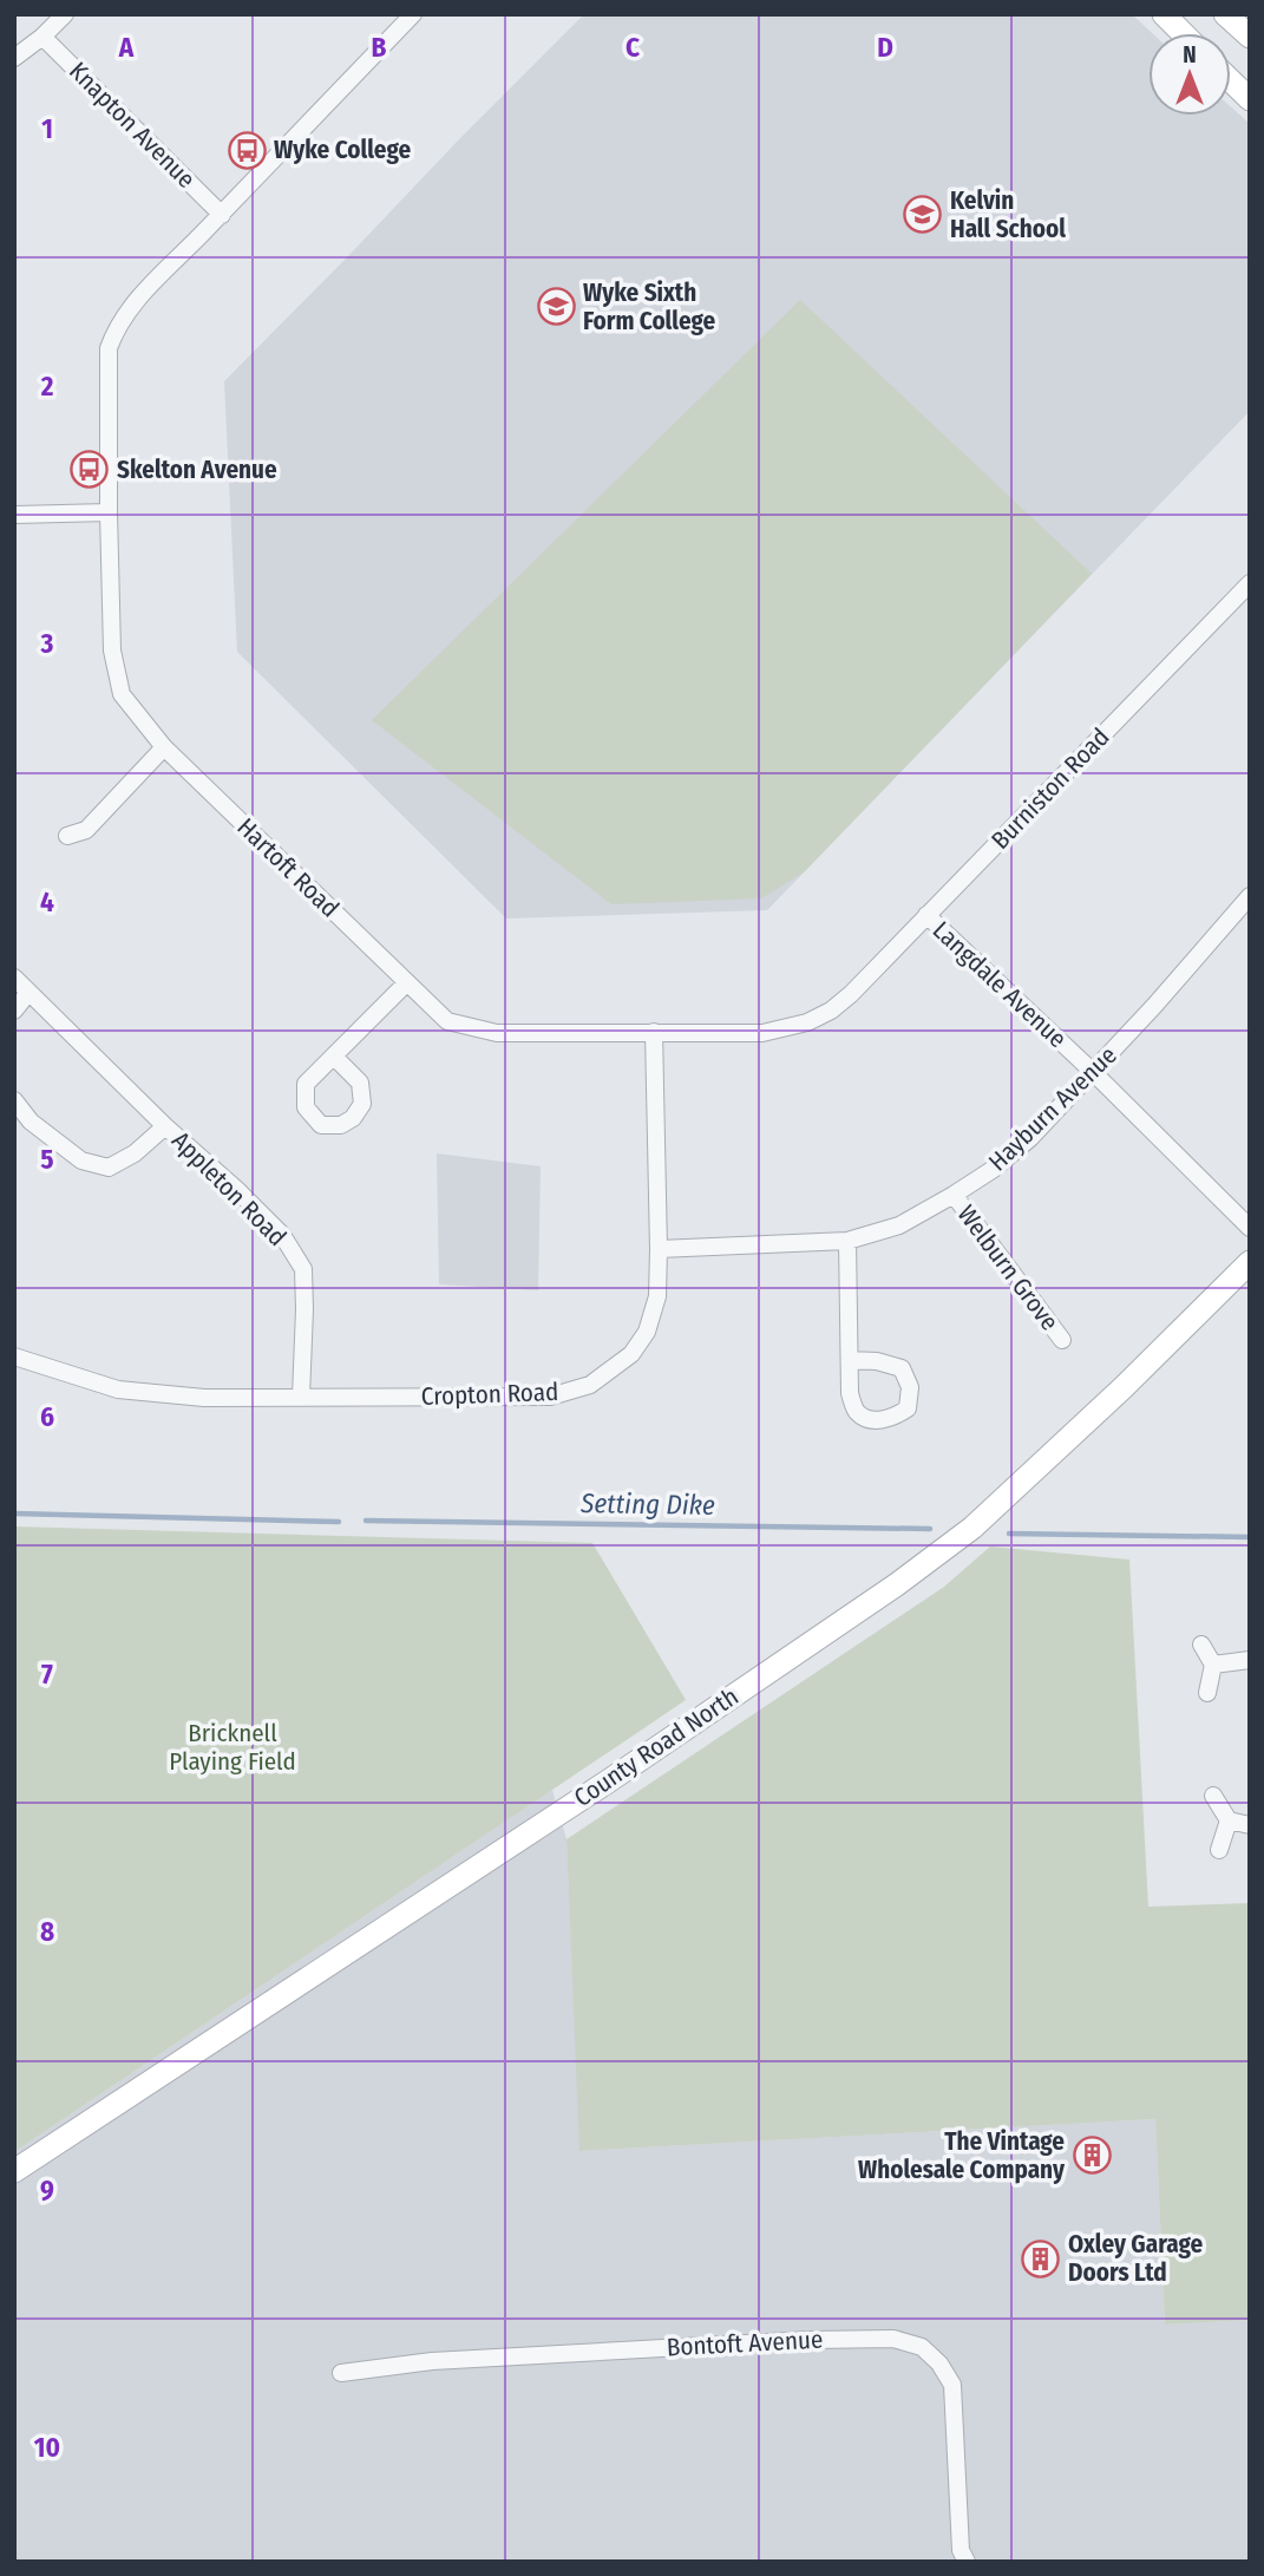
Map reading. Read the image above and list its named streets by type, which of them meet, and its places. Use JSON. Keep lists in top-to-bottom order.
{
  "streets": {
    "street": [
      "Knapton Avenue",
      "Burniston Road",
      "Hartoft Road",
      "Langdale Avenue",
      "Hayburn Avenue",
      "Appleton Road",
      "Welburn Grove",
      "Cropton Road",
      "County Road North",
      "Bontoft Avenue"
    ]
  },
  "crossings": [
    ["Knapton Avenue", "Hartoft Road"],
    ["Burniston Road", "Hartoft Road"],
    ["Burniston Road", "Langdale Avenue"],
    ["Hartoft Road", "Cropton Road"],
    ["Langdale Avenue", "Hayburn Avenue"],
    ["Hayburn Avenue", "Welburn Grove"],
    ["Hayburn Avenue", "Cropton Road"],
    ["Appleton Road", "Cropton Road"]
  ],
  "water": ["Setting Dike"],
  "parks": ["Bricknell Playing Field"],
  "places": {
    "bus stop": ["Wyke College", "Skelton Avenue"],
    "school or university": ["Kelvin Hall School", "Wyke Sixth Form College"],
    "building": ["The Vintage Wholesale Company", "Oxley Garage Doors Ltd"]
  },
  "north": "top",
  "grid": {
    "columns": [
      "A",
      "B",
      "C",
      "D"
    ],
    "rows": [
      "1",
      "2",
      "3",
      "4",
      "5",
      "6",
      "7",
      "8",
      "9",
      "10"
    ]
  }
}
